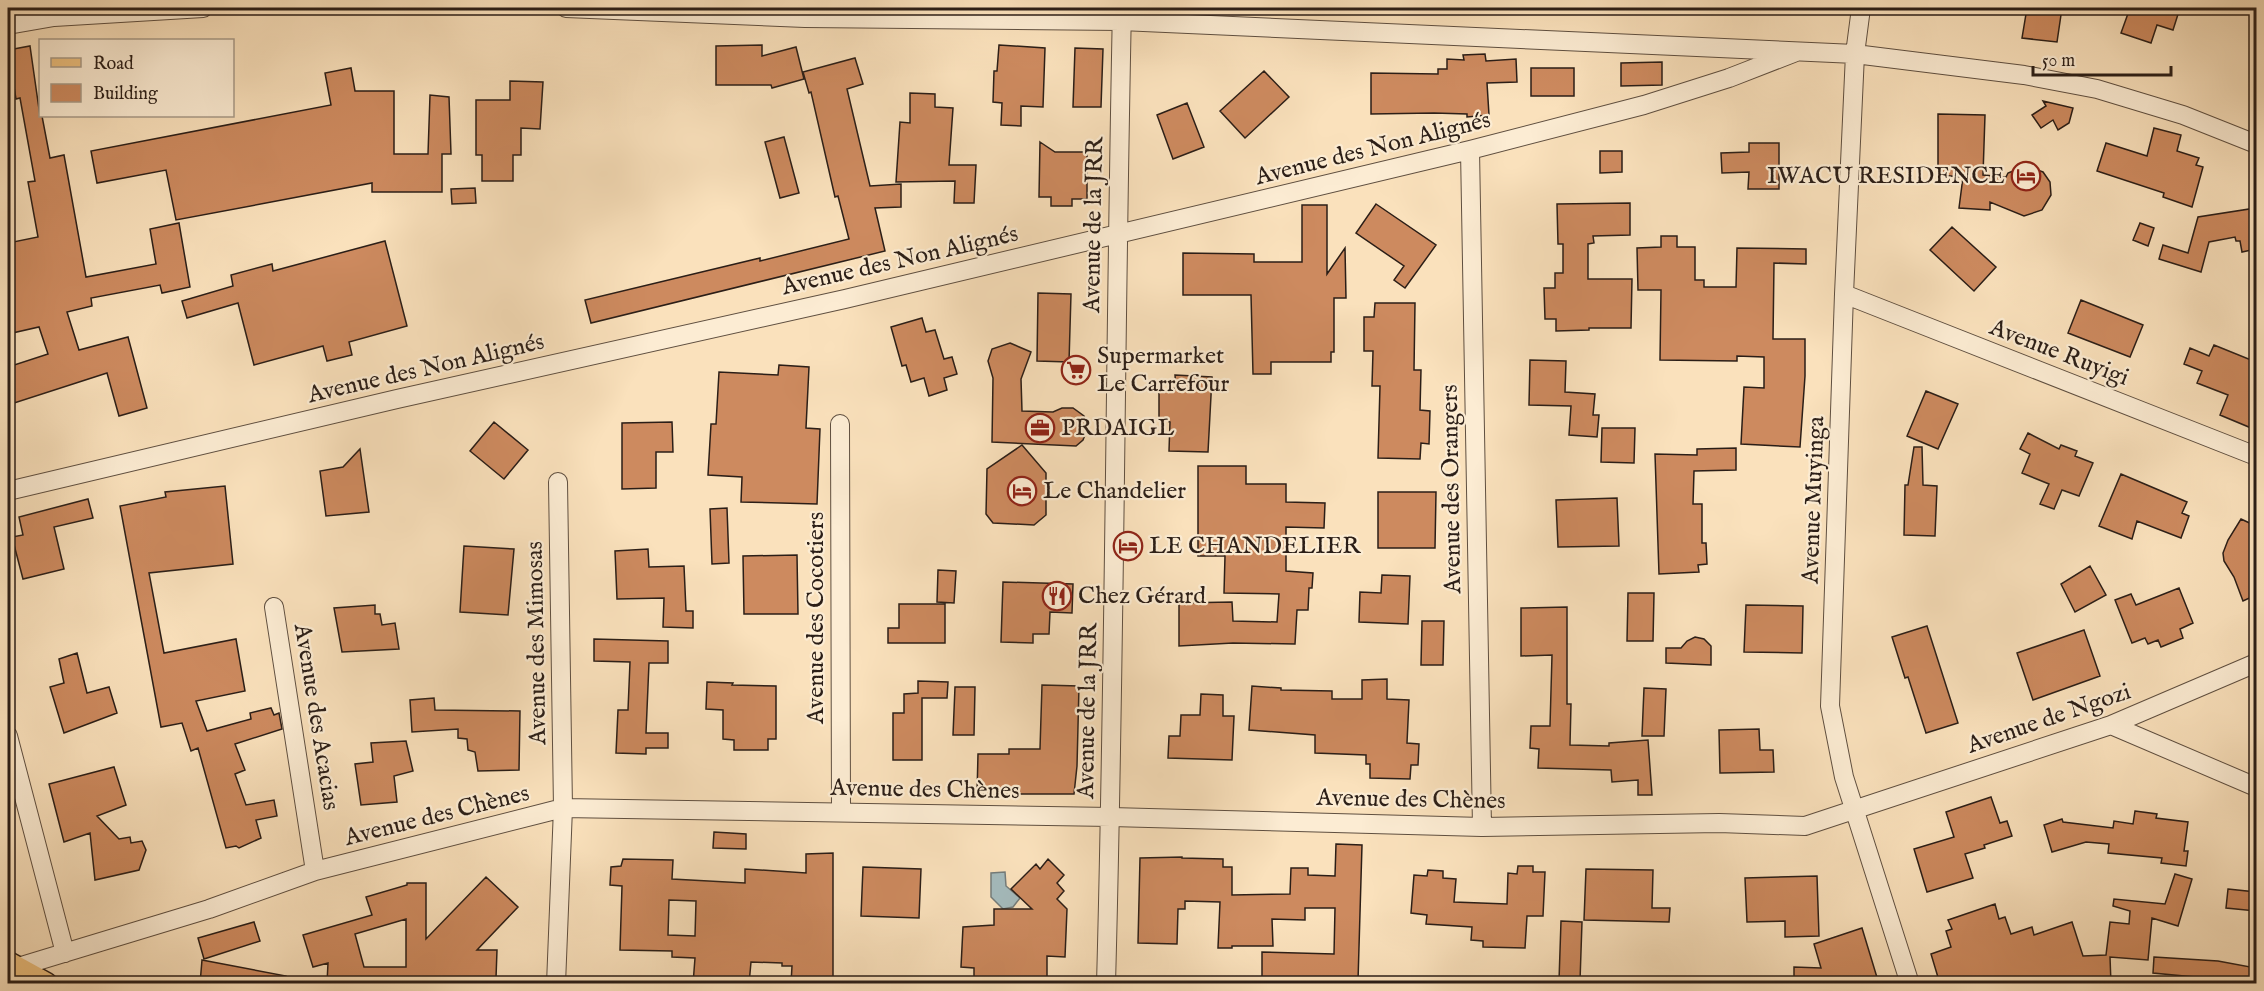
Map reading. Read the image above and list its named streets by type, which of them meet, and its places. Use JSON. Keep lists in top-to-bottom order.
{
  "streets": {
    "street": [
      "Avenue des Non Alignés",
      "Avenue de la JRR",
      "Avenue Ruyigi",
      "Avenue des Orangers",
      "Avenue Muyinga",
      "Avenue des Cocotiers",
      "Avenue des Mimosas",
      "Avenue des Acacias",
      "Avenue de Ngozi",
      "Avenue des Chènes"
    ]
  },
  "crossings": [
    ["Avenue des Non Alignés", "Avenue de la JRR"],
    ["Avenue des Non Alignés", "Avenue des Orangers"],
    ["Avenue de la JRR", "Avenue des Chènes"],
    ["Avenue Ruyigi", "Avenue Muyinga"],
    ["Avenue des Orangers", "Avenue des Chènes"],
    ["Avenue Muyinga", "Avenue de Ngozi"],
    ["Avenue Muyinga", "Avenue des Chènes"],
    ["Avenue des Cocotiers", "Avenue des Chènes"],
    ["Avenue des Mimosas", "Avenue des Chènes"],
    ["Avenue des Acacias", "Avenue des Chènes"],
    ["Avenue de Ngozi", "Avenue des Chènes"]
  ],
  "places": {
    "hotel": ["IWACU RESIDENCE", "Le Chandelier", "LE CHANDELIER"],
    "supermarket": ["Supermarket Le Carrefour"],
    "office": ["PRDAIGL"],
    "restaurant": ["Chez Gérard"]
  },
  "legend": ["Road", "Building"],
  "scale_bar": "50 m"
}
